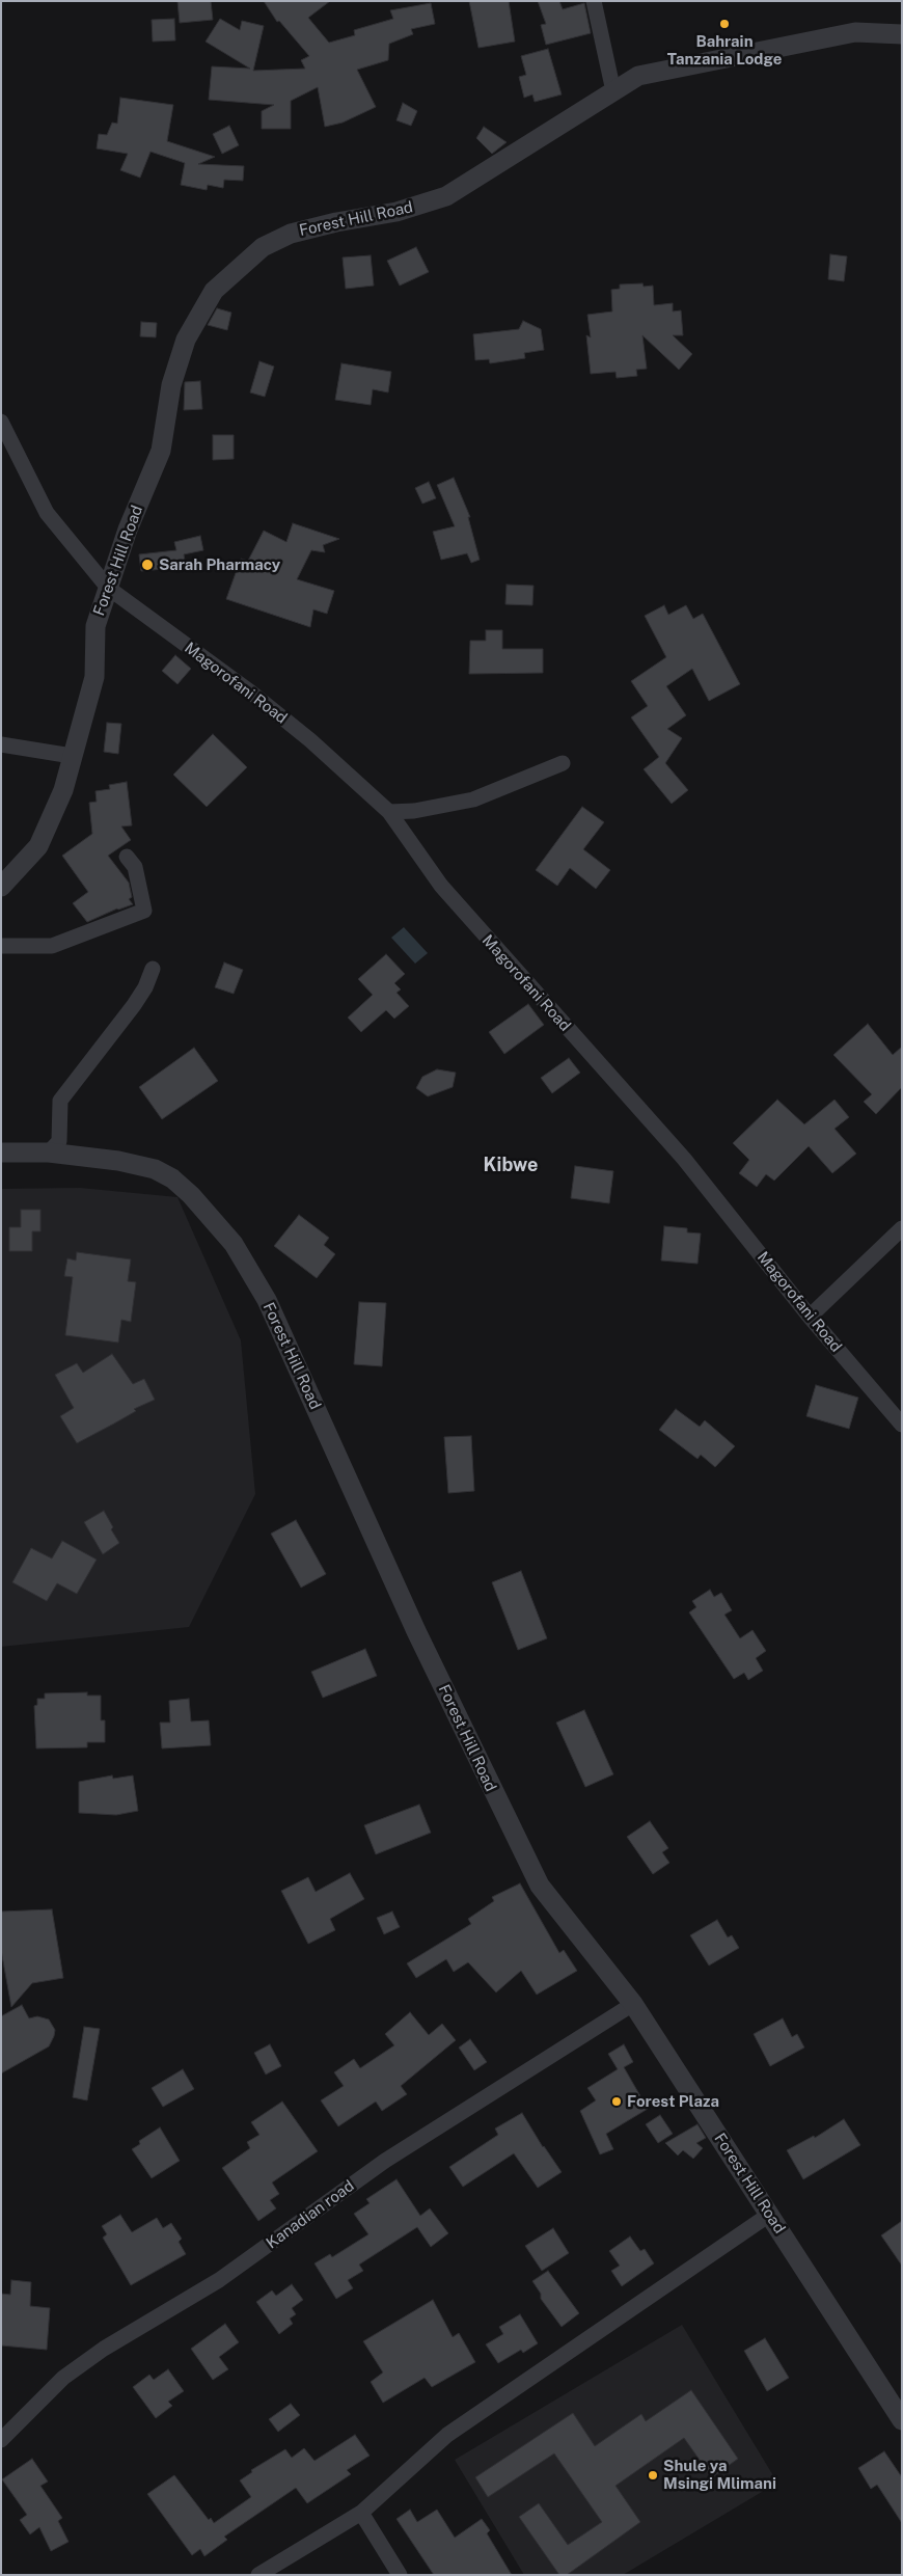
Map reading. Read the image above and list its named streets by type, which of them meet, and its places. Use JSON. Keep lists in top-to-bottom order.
{
  "streets": {
    "street": ["Forest Hill Road", "Magorofani Road", "Kanadian road"]
  },
  "crossings": [
    ["Forest Hill Road", "Magorofani Road"],
    ["Forest Hill Road", "Kanadian road"]
  ],
  "districts": ["Kibwe"],
  "places": [
    "Bahrain Tanzania Lodge",
    "Sarah Pharmacy",
    "Forest Plaza",
    "Shule ya Msingi Mlimani"
  ]
}
